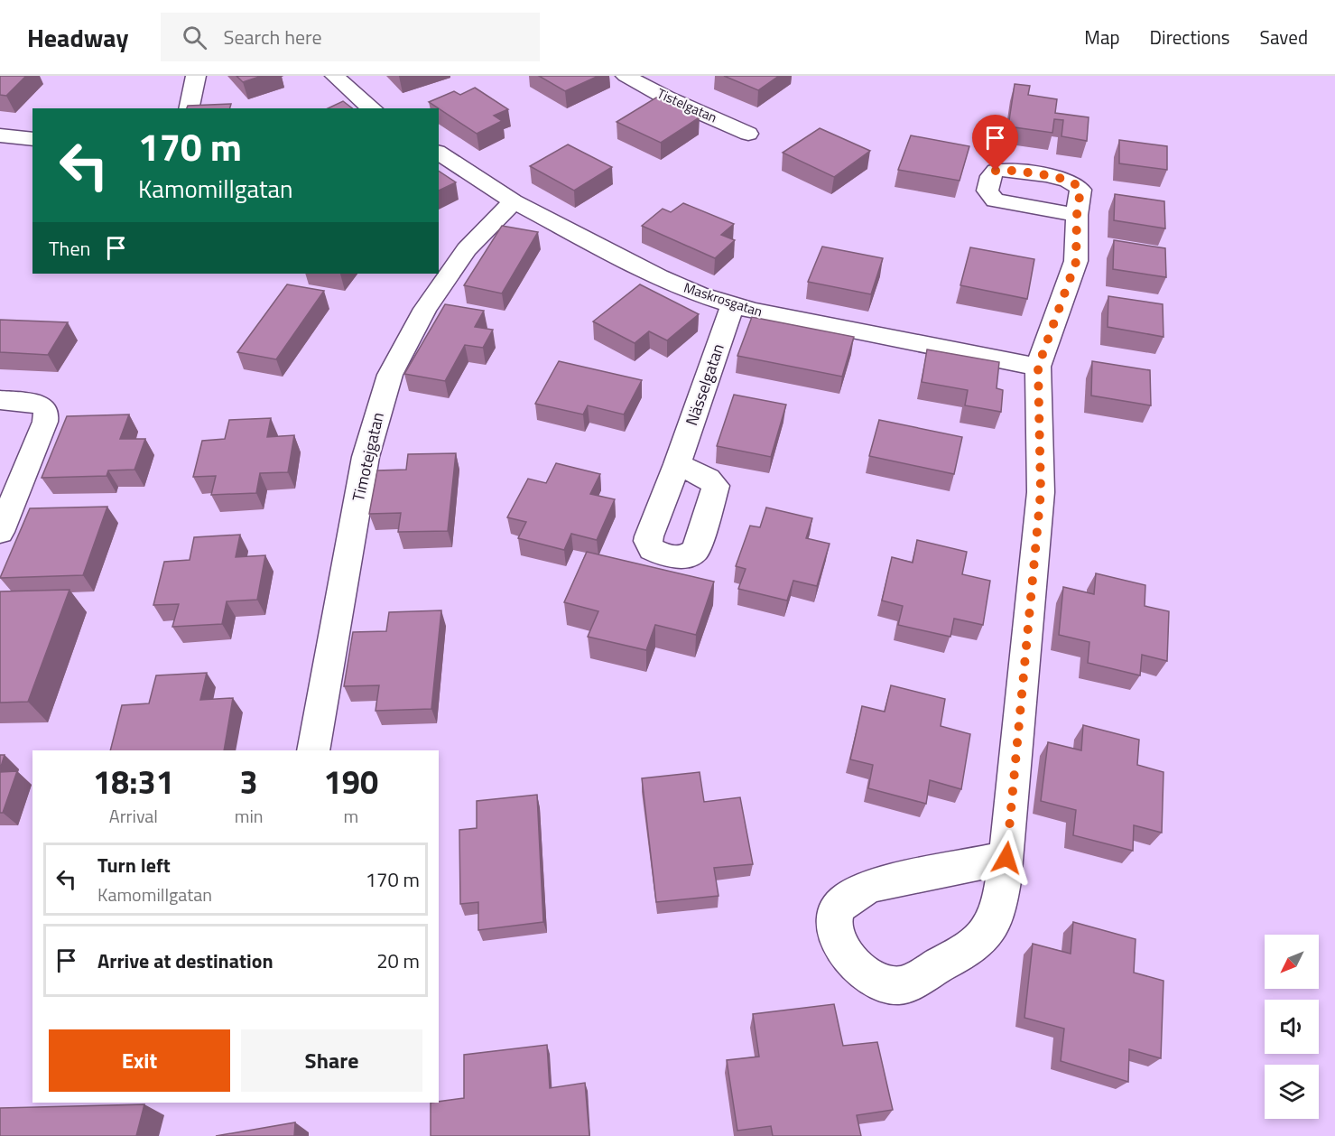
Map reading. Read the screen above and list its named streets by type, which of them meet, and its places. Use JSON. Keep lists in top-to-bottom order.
{
  "streets": {
    "street": [
      "Tistelgatan",
      "Maskrosgatan",
      "Nässelgatan",
      "Timotejgatan"
    ]
  },
  "crossings": [
    ["Maskrosgatan", "Nässelgatan"],
    ["Maskrosgatan", "Timotejgatan"]
  ],
  "north": "bottom left",
  "page": {
    "header": "Headway",
    "search": "Search here",
    "nav": ["Map", "Directions", "Saved"],
    "turn": ["170 m", "Kamomillgatan"],
    "then": "Then",
    "eta": [
      "18:31",
      "Arrival",
      "3",
      "min",
      "190",
      "m"
    ],
    "list": [
      {
        "name": "Turn left",
        "note": "Kamomillgatan",
        "value": "170 m"
      },
      {
        "name": "Arrive at destination",
        "value": "20 m"
      }
    ],
    "buttons": ["Exit", "Share"]
  }
}
